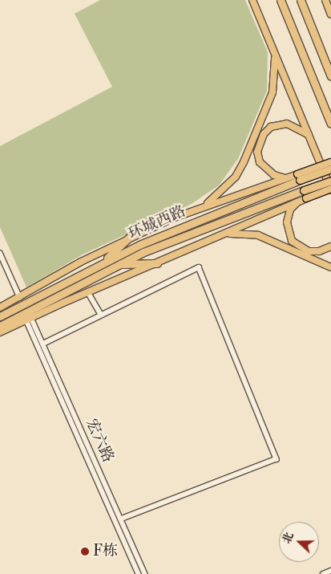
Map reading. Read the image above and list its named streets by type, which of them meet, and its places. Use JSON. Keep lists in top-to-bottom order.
{
  "streets": {
    "highway": ["环城西路"],
    "street": ["宏六路"]
  },
  "places": ["F栋"],
  "north": "left"
}
